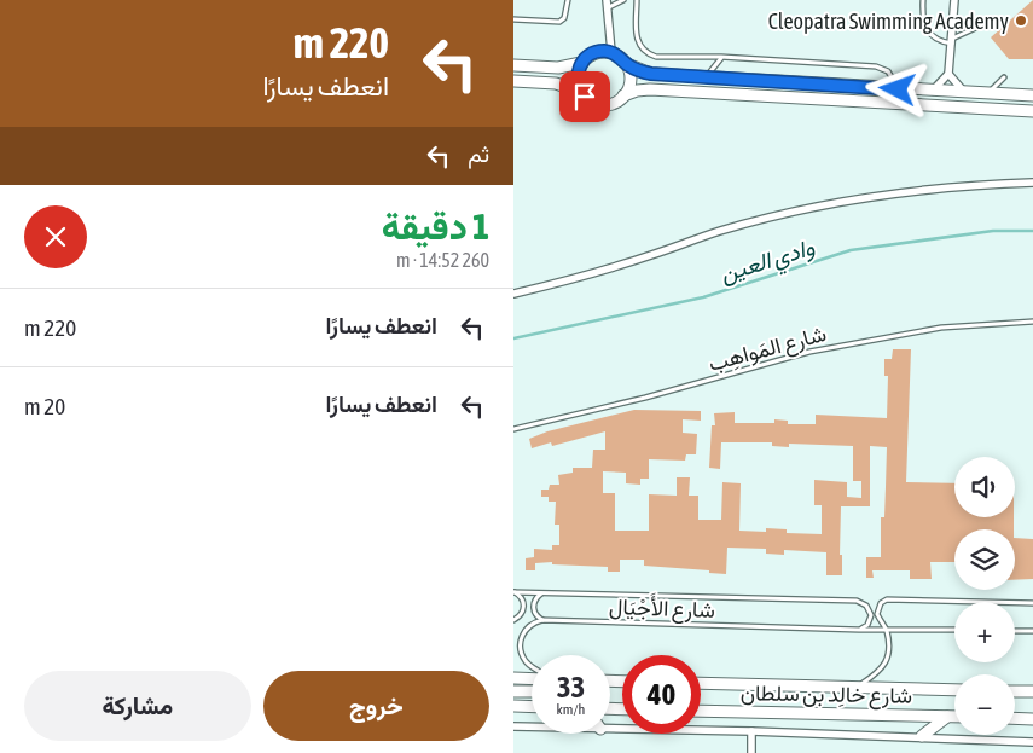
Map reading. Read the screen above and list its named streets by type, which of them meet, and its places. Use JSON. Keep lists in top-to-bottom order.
{
  "streets": {
    "street": ["شارع خالِد بن سلطان"],
    "lane": ["شارع المَواهِب", "شارع الأَجْيَال"]
  },
  "water": ["وادي العين"],
  "places": ["Cleopatra Swimming Academy"],
  "page": {
    "turn": ["220 m", "انعطف يسارًا"],
    "then": "ثم",
    "heading": ["1 دقيقة", "260 m · 14:52"],
    "list": [
      {
        "name": "انعطف يسارًا",
        "value": "220 m"
      },
      {
        "name": "انعطف يسارًا",
        "value": "20 m"
      }
    ],
    "map_buttons": ["+", "−"],
    "speed": "33 km/h",
    "limit": "40",
    "buttons": ["خروج", "مشاركة"]
  }
}
